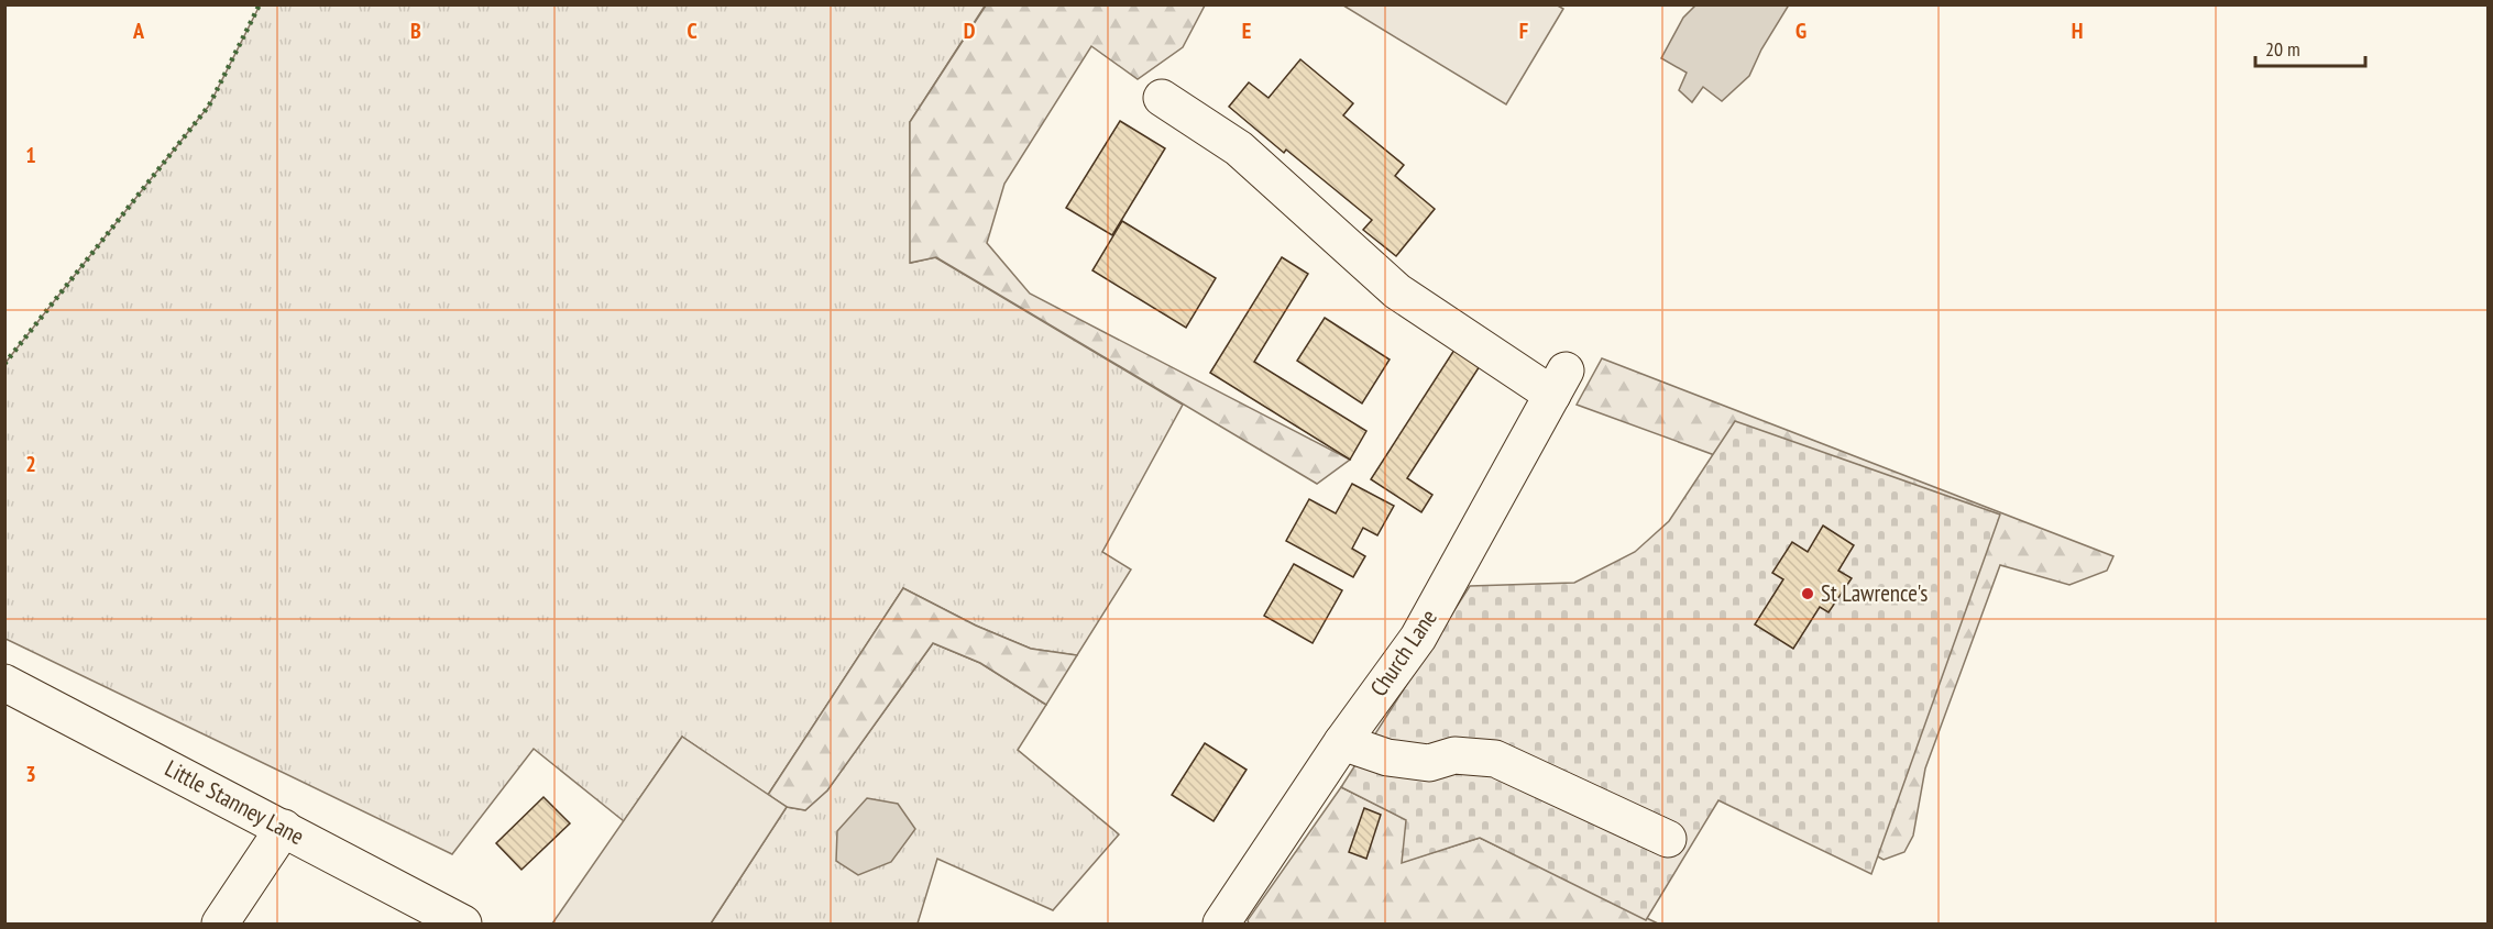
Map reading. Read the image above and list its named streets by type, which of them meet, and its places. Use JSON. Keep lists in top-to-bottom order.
{
  "streets": {
    "street": ["Church Lane", "Little Stanney Lane"]
  },
  "places": ["St Lawrence's"],
  "scale_bar": "20 m",
  "grid": {
    "columns": [
      "A",
      "B",
      "C",
      "D",
      "E",
      "F",
      "G",
      "H"
    ],
    "rows": ["1", "2", "3"]
  }
}
